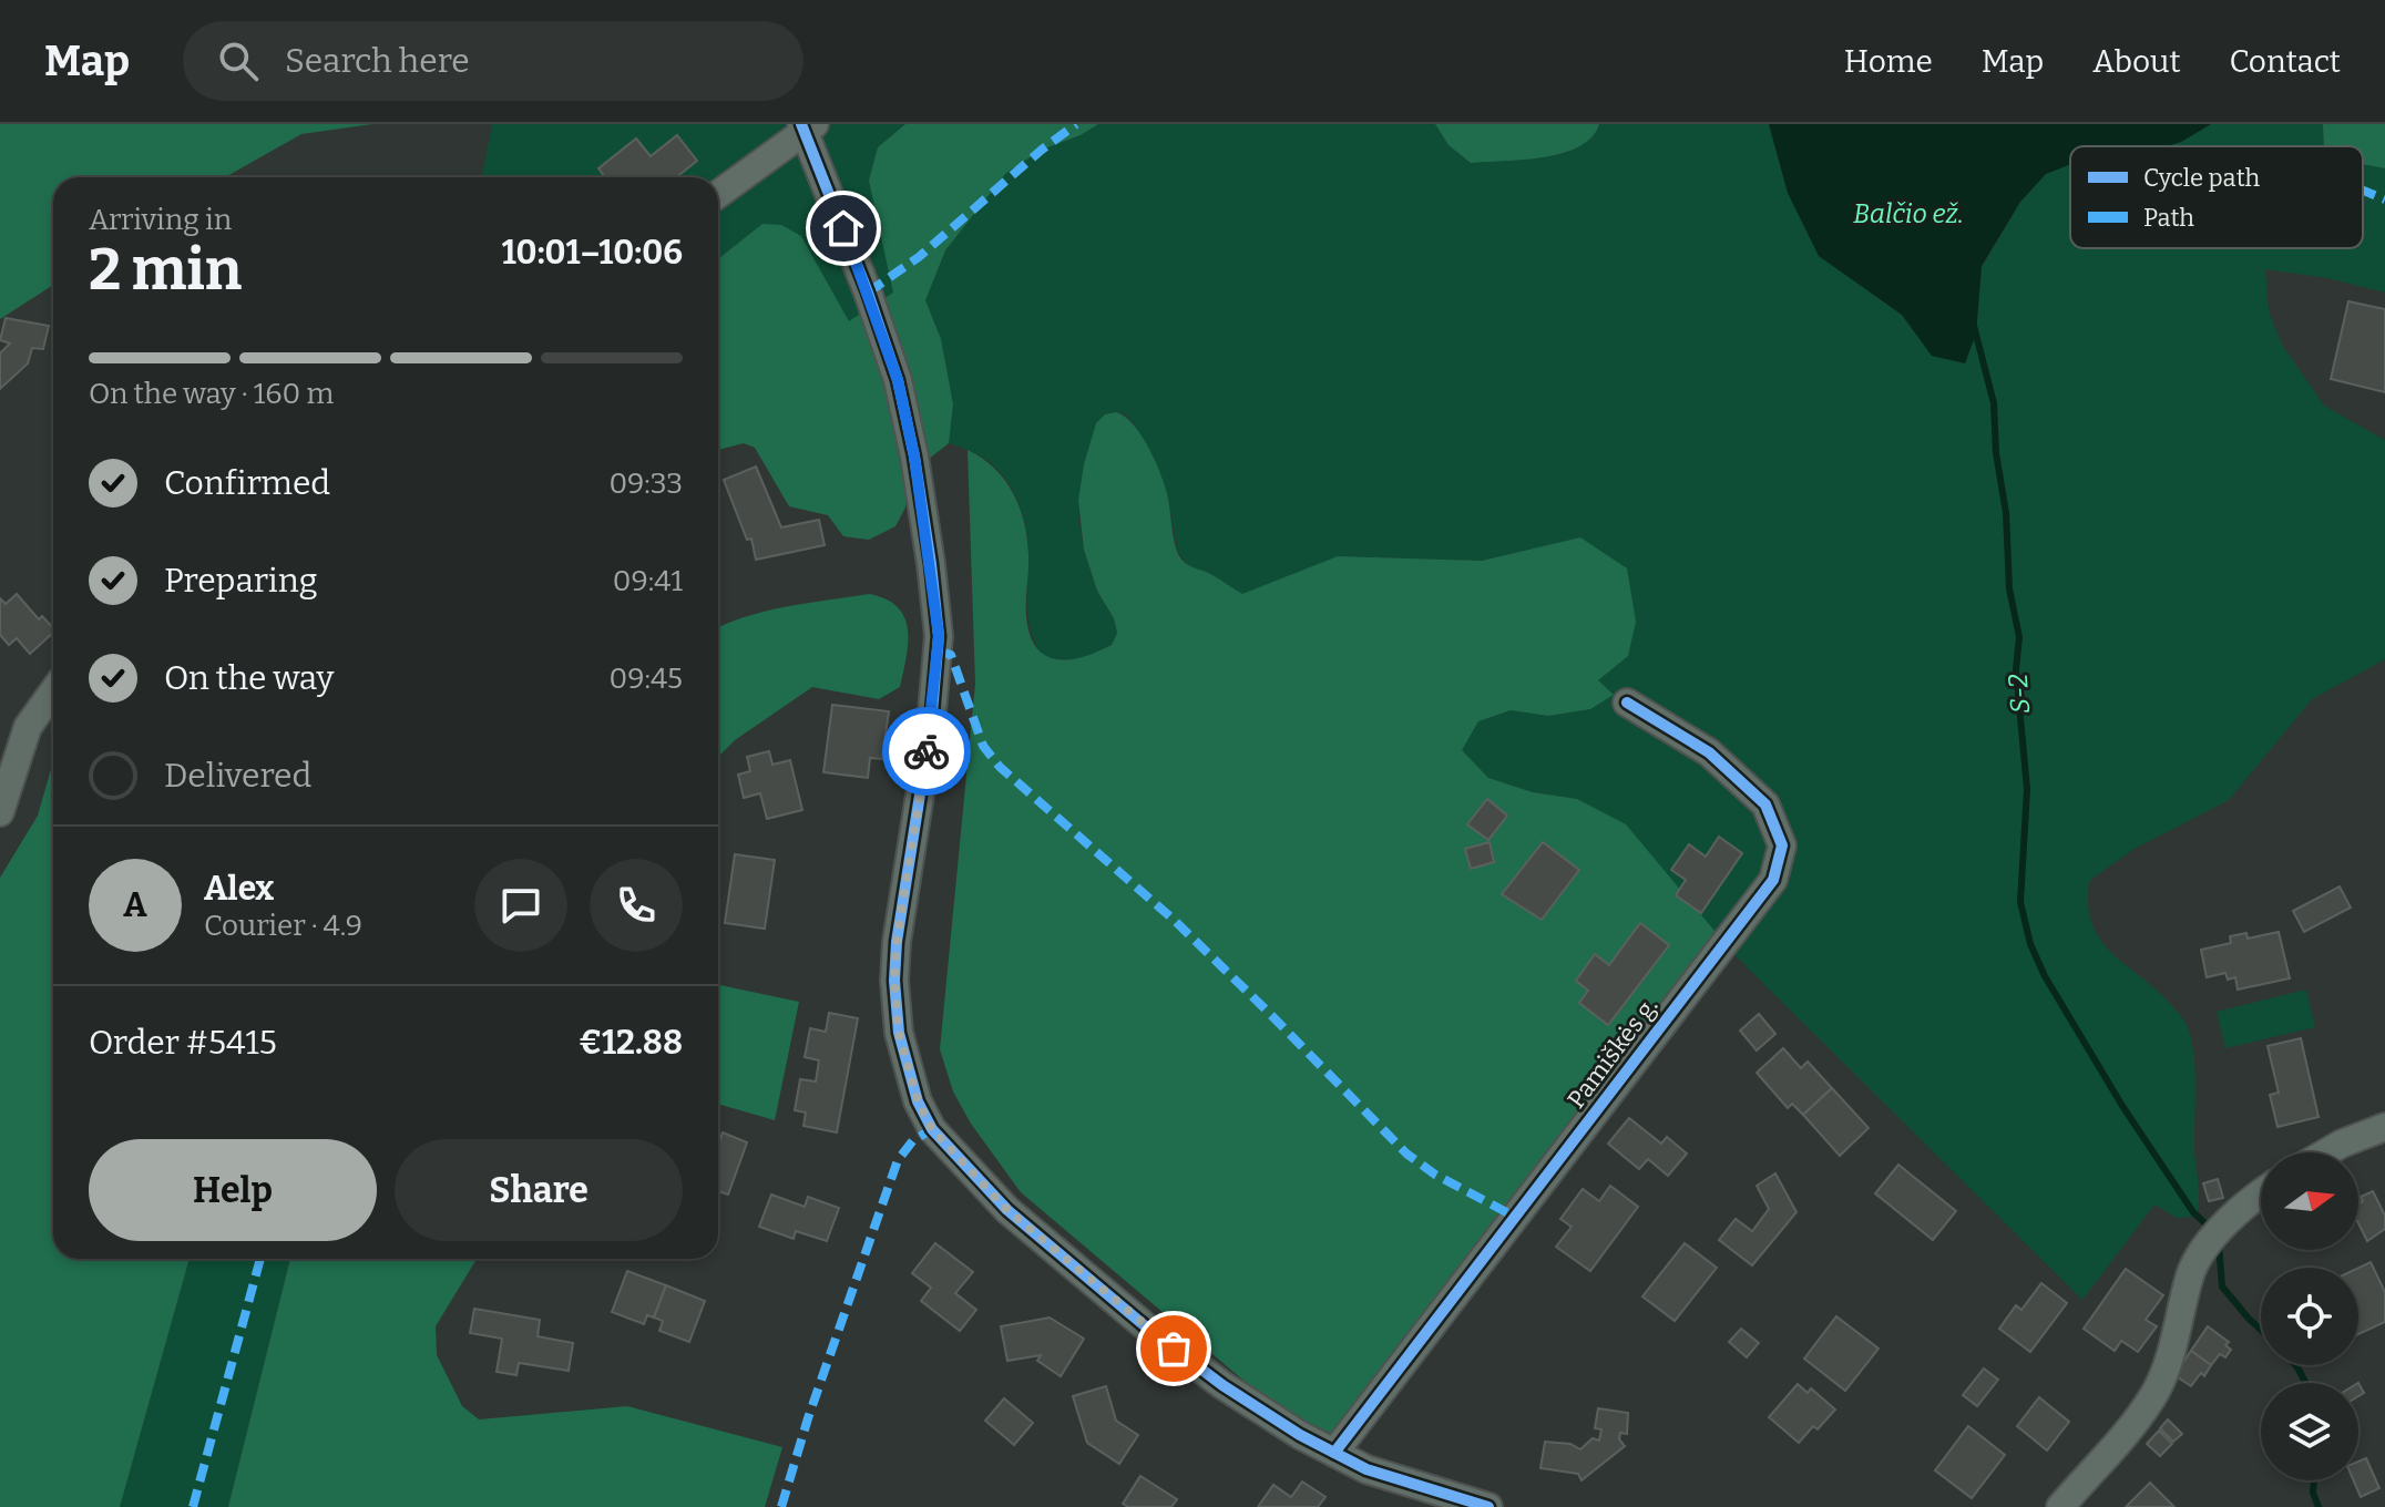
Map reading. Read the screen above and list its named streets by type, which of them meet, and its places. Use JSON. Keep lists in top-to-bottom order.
{
  "streets": {
    "street": ["Pamiškės g."]
  },
  "water": ["Balčio ež.", "S-2"],
  "legend": ["Cycle path", "Path"],
  "north": "right",
  "page": {
    "header": "Map",
    "search": "Search here",
    "nav": [
      "Home",
      "Map",
      "About",
      "Contact"
    ],
    "heading": ["2 min", "Arriving in", "10:01–10:06"],
    "panel": [
      "Alex",
      "Courier · 4.9",
      "Order #5415",
      "€12.88"
    ],
    "bar": "On the way · 160 m",
    "list": [
      ["Confirmed", "09:33"],
      ["Preparing", "09:41"],
      ["On the way", "09:45"],
      "Delivered"
    ],
    "round": "A",
    "buttons": ["Help", "Share"]
  }
}
